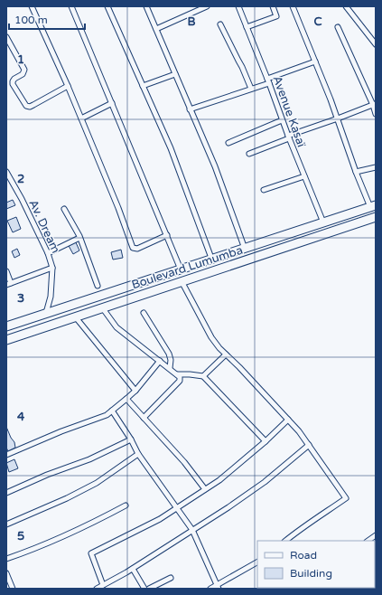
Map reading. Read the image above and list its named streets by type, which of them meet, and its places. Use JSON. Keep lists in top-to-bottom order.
{
  "streets": {
    "highway": ["Boulevard Lumumba"],
    "street": ["Avenue Kasaï", "Av. Dream"]
  },
  "crossings": [
    ["Avenue Kasaï", "Boulevard Lumumba"],
    ["Av. Dream", "Boulevard Lumumba"]
  ],
  "legend": ["Road", "Building"],
  "scale_bar": "100 m",
  "grid": {
    "columns": ["B", "C"],
    "rows": [
      "1",
      "2",
      "3",
      "4",
      "5"
    ]
  }
}
